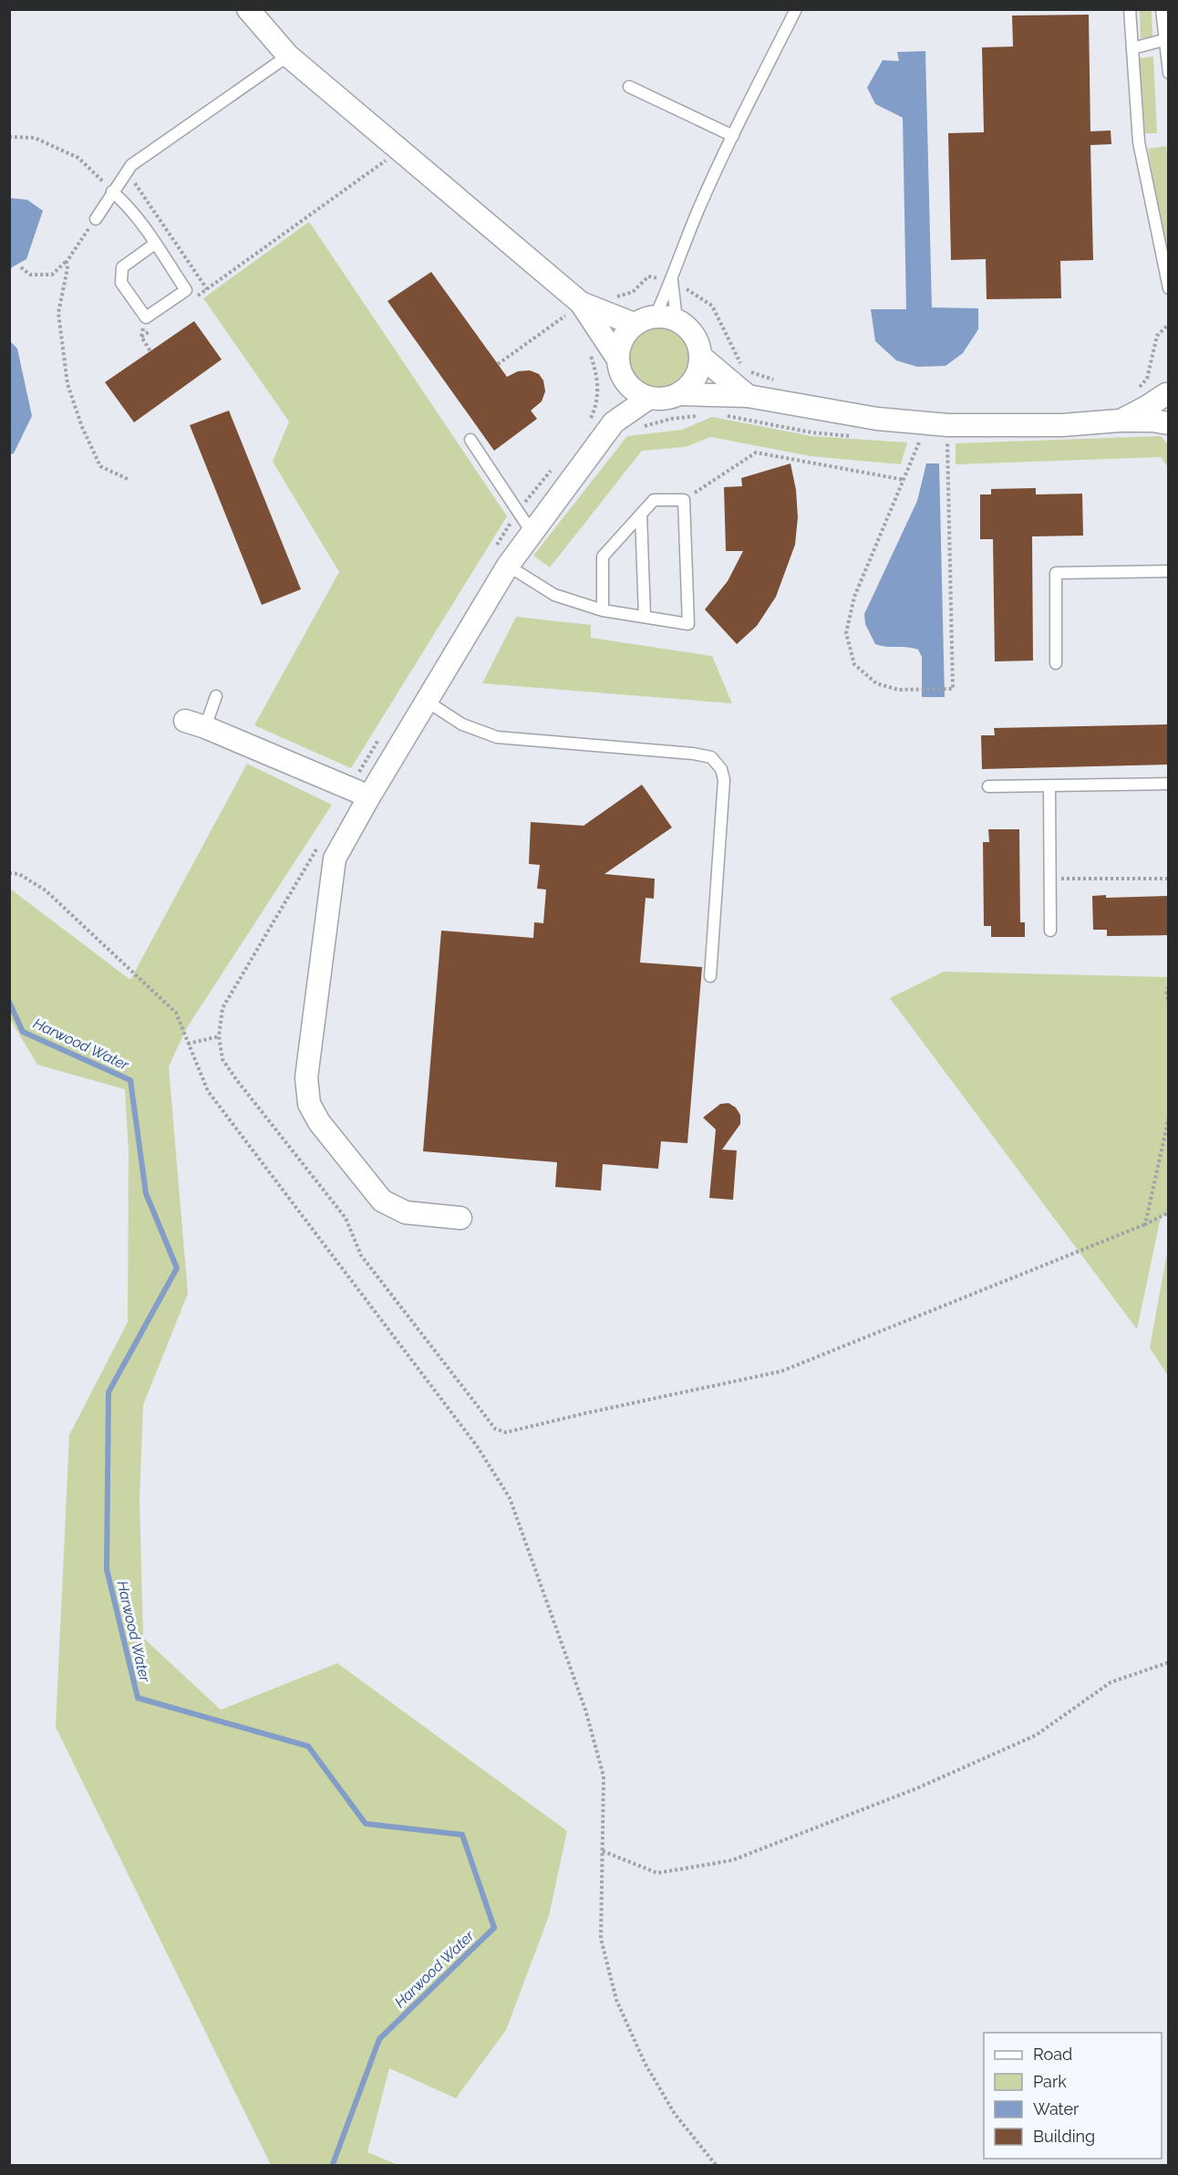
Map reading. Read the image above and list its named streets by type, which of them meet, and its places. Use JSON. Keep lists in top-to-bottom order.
{
  "water": ["Harwood Water"],
  "legend": [
    "Road",
    "Park",
    "Water",
    "Building"
  ]
}
